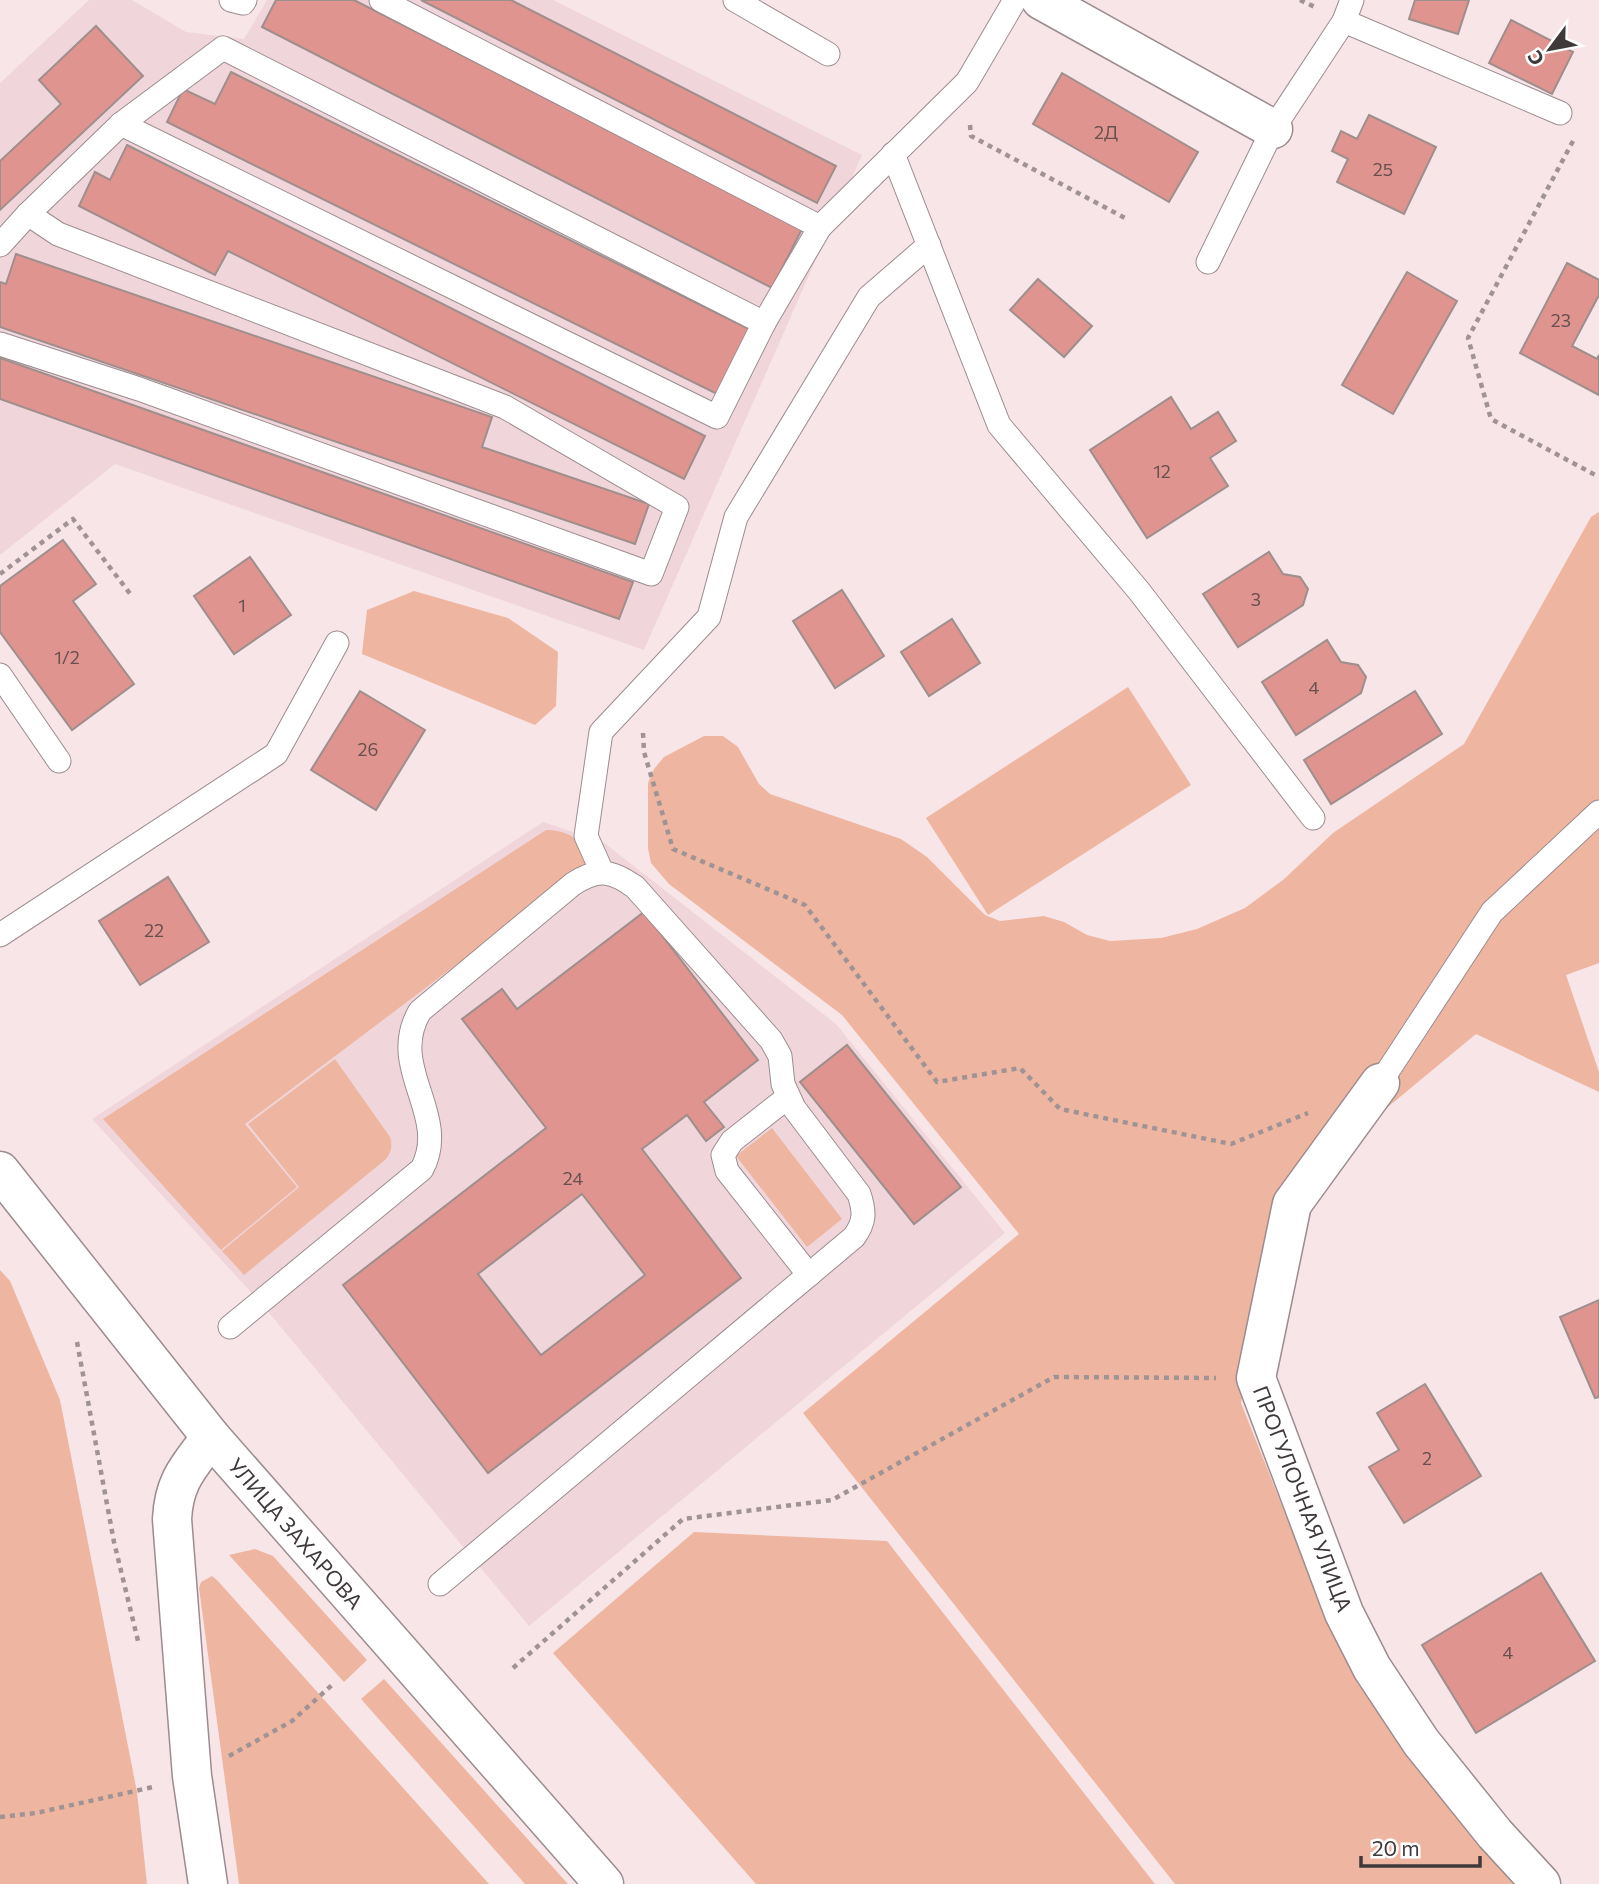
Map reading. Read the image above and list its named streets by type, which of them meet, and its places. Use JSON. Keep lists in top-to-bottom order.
{
  "streets": {
    "street": ["ПРОГУЛОЧНАЯ УЛИЦА", "УЛИЦА ЗАХАРОВА"]
  },
  "house_numbers": [
    "2Д",
    "25",
    "23",
    "12",
    "3",
    "1",
    "1/2",
    "4",
    "26",
    "22",
    "24",
    "2",
    "4"
  ],
  "scale_bar": "20 m",
  "north": "bottom left"
}
